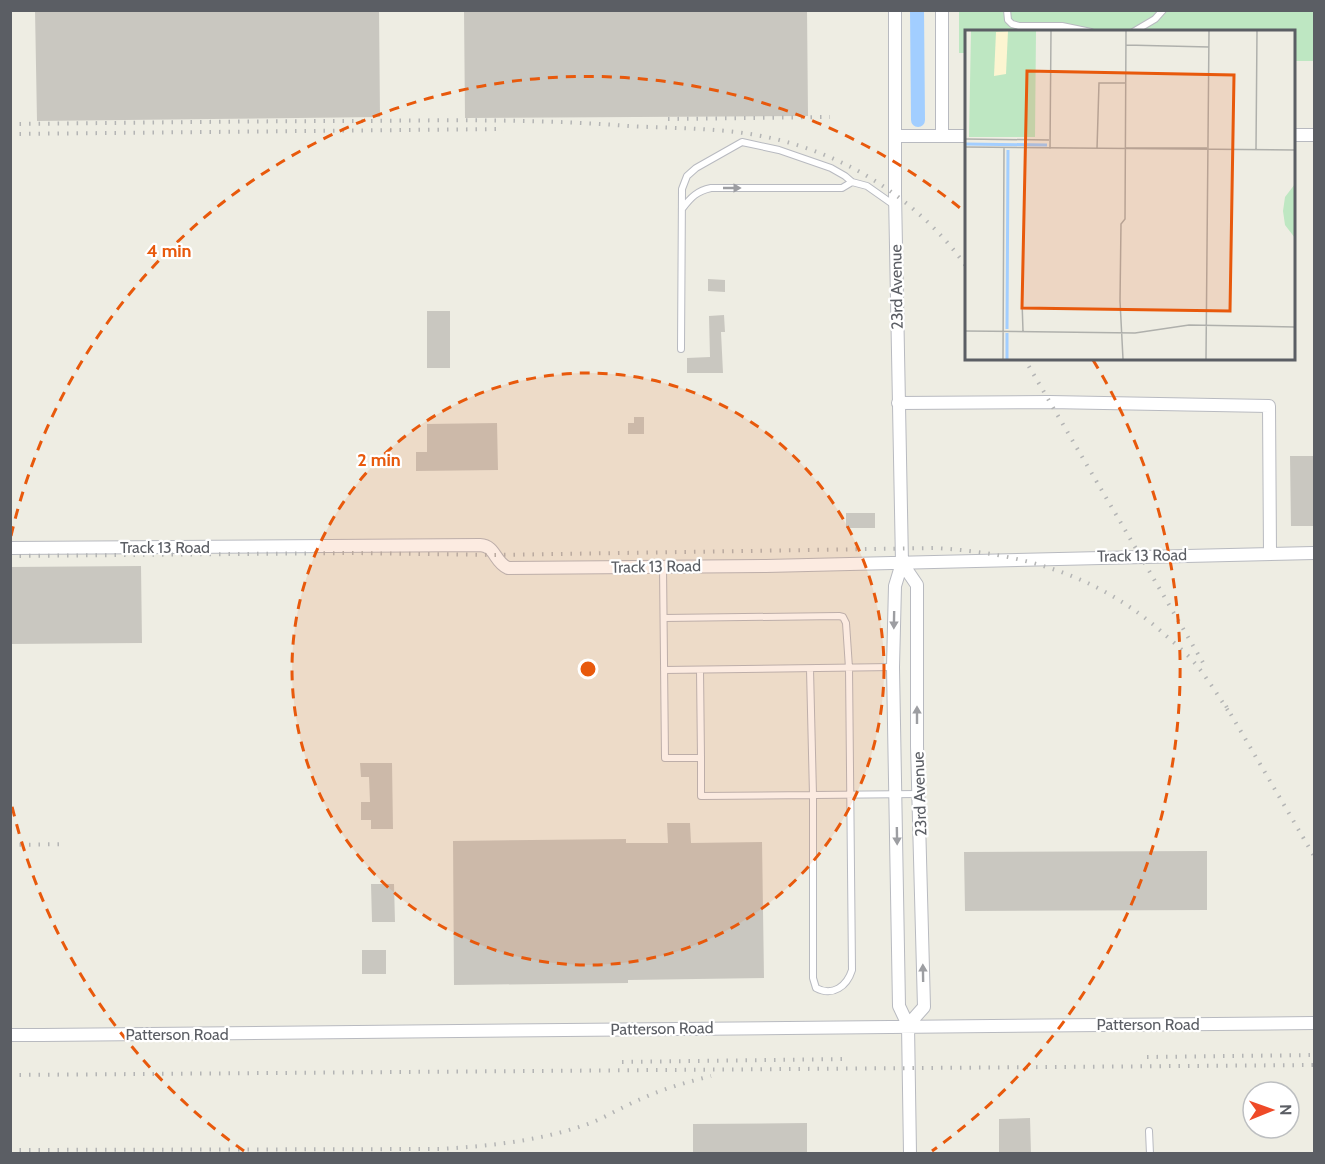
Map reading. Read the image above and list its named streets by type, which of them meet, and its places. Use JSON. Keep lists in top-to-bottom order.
{
  "streets": {
    "street": ["23rd Avenue", "Track 13 Road", "Patterson Road"]
  },
  "crossings": [
    ["23rd Avenue", "Track 13 Road"],
    ["23rd Avenue", "Patterson Road"]
  ],
  "north": "right",
  "rings": ["4 min", "2 min"]
}
